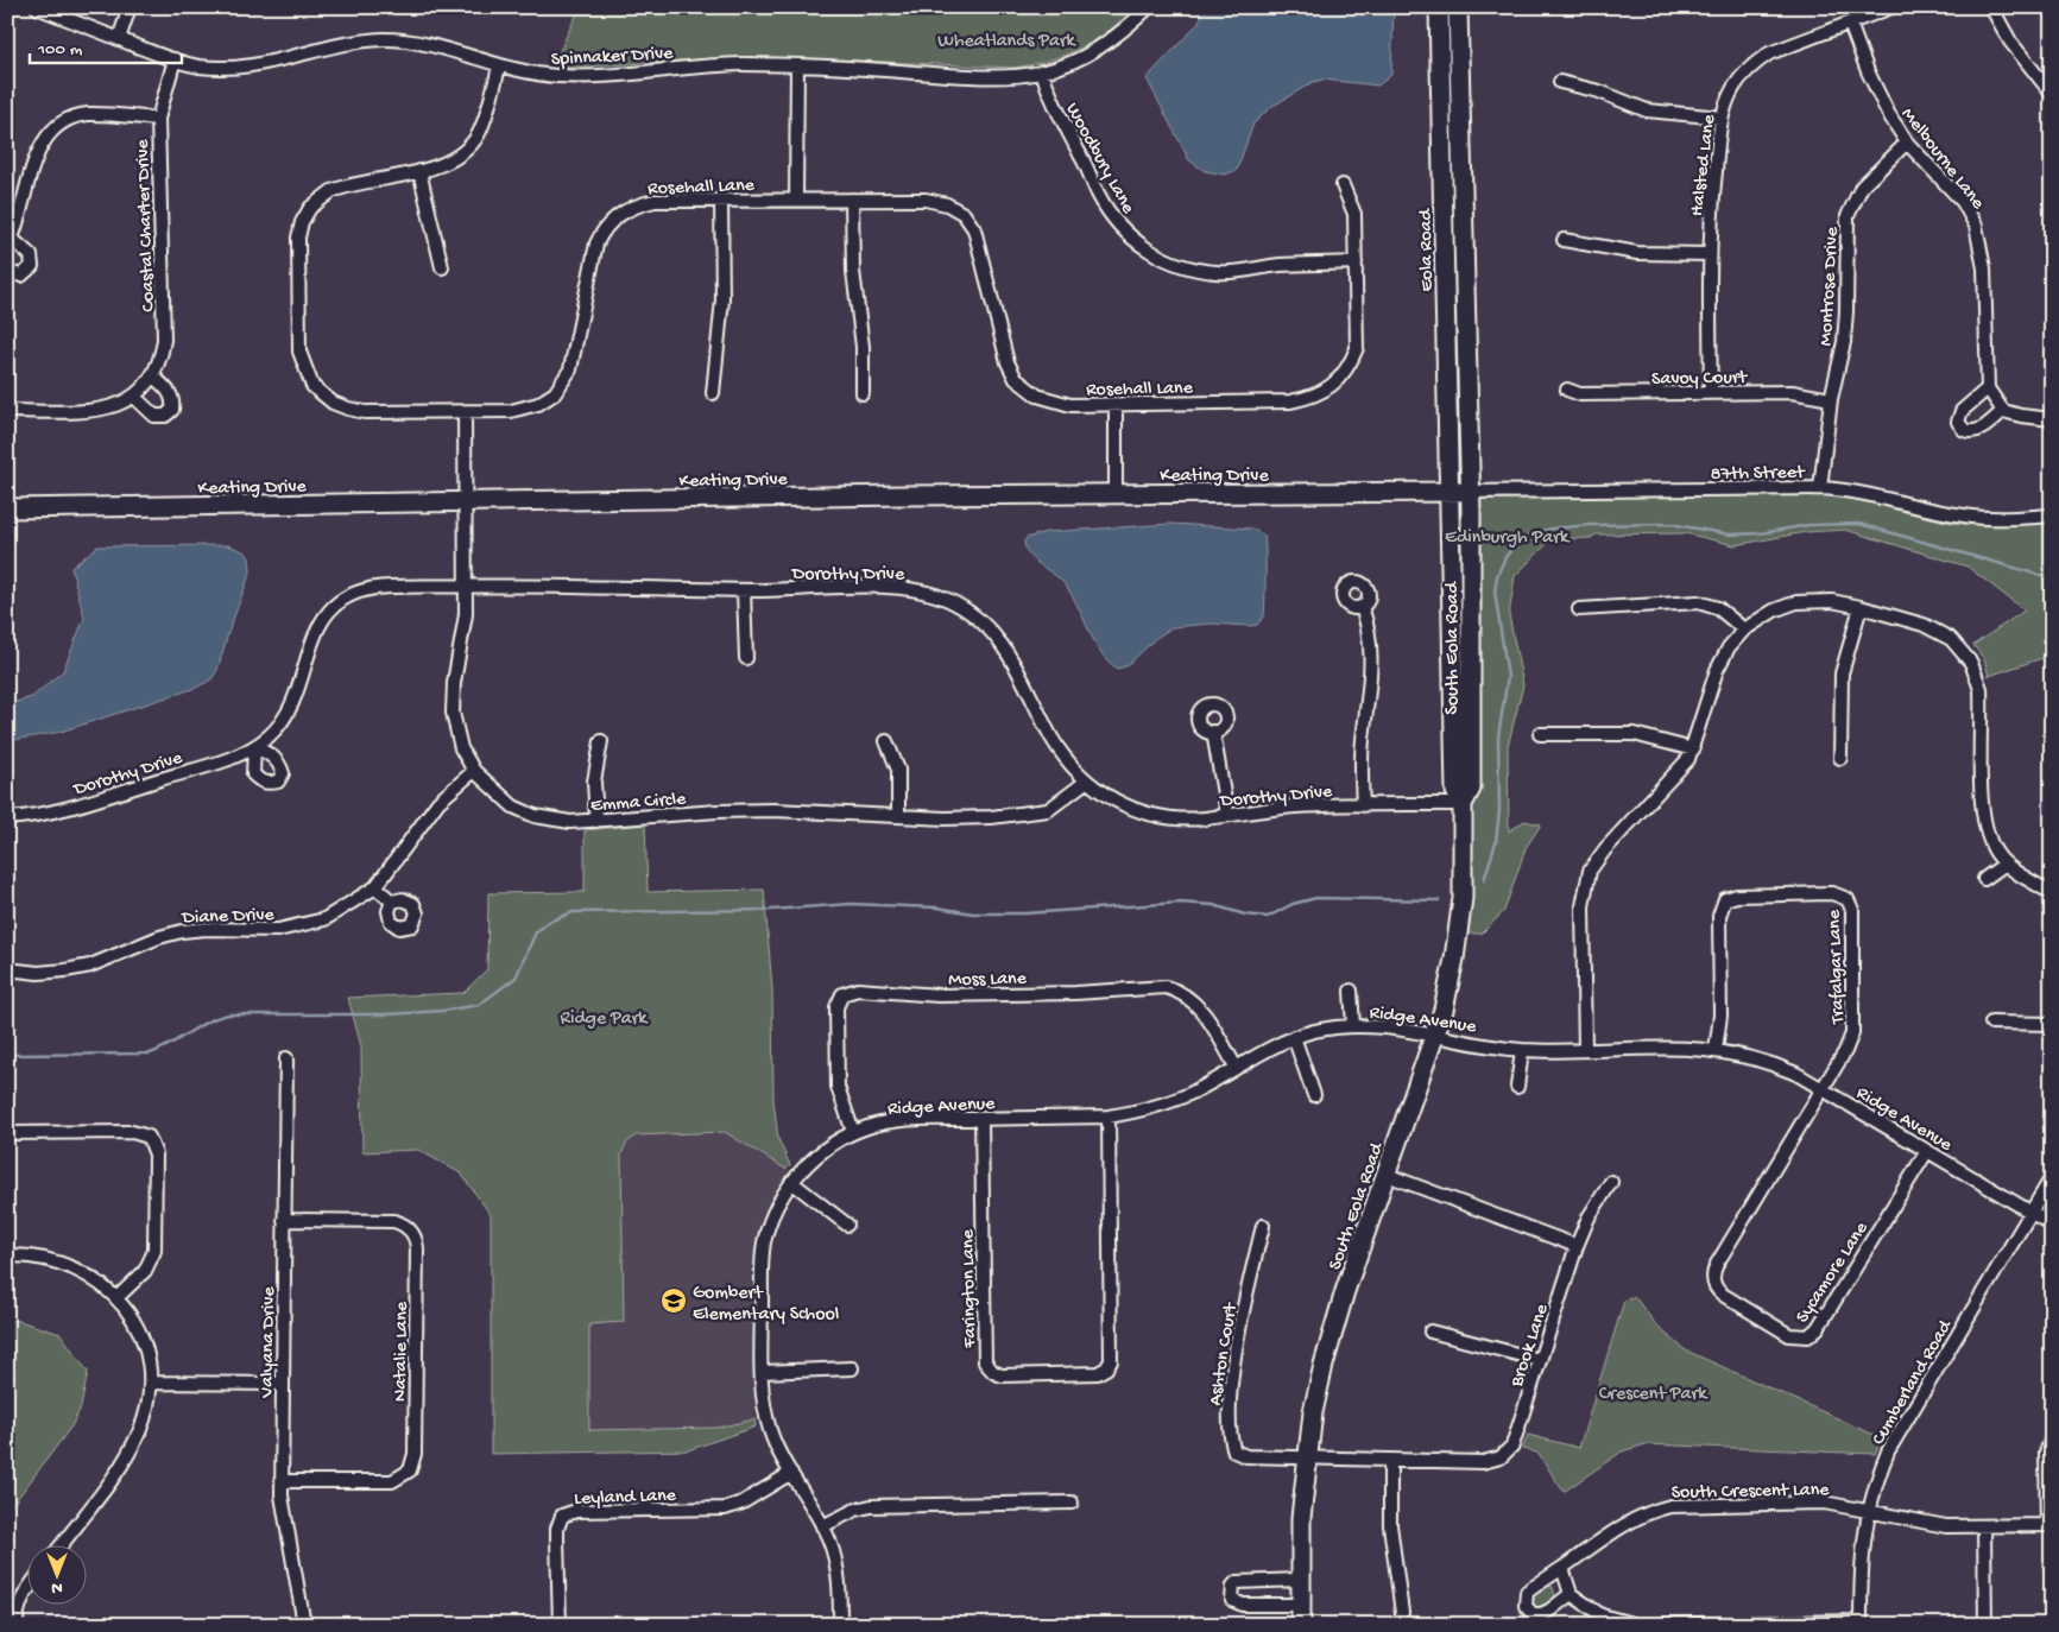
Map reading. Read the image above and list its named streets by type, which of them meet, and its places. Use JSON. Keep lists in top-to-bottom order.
{
  "streets": {
    "street": [
      "Spinnaker Drive",
      "Woodbury Lane",
      "Melbourne Lane",
      "Halsted Lane",
      "Rosehall Lane",
      "Coastal Charter Drive",
      "Eola Road",
      "Montrose Drive",
      "Savoy Court",
      "87th Street",
      "Keating Drive",
      "Dorothy Drive",
      "South Eola Road",
      "Emma Circle",
      "Diane Drive",
      "Trafalgar Lane",
      "Moss Lane",
      "Ridge Avenue",
      "Sycamore Lane",
      "Farington Lane",
      "Valyana Drive",
      "Brook Lane",
      "Natalie Lane",
      "Ashton Court",
      "Cumberland Road",
      "South Crescent Lane",
      "Leyland Lane"
    ]
  },
  "crossings": [
    ["Spinnaker Drive", "Woodbury Lane"],
    ["Spinnaker Drive", "Rosehall Lane"],
    ["Spinnaker Drive", "Coastal Charter Drive"],
    ["Woodbury Lane", "Rosehall Lane"],
    ["Melbourne Lane", "Halsted Lane"],
    ["Melbourne Lane", "Montrose Drive"],
    ["Halsted Lane", "Savoy Court"],
    ["Rosehall Lane", "Emma Circle"],
    ["Eola Road", "87th Street"],
    ["Eola Road", "Keating Drive"],
    ["Eola Road", "South Eola Road"],
    ["Montrose Drive", "Savoy Court"],
    ["Montrose Drive", "87th Street"],
    ["87th Street", "Keating Drive"],
    ["87th Street", "South Eola Road"],
    ["Keating Drive", "South Eola Road"],
    ["Keating Drive", "Emma Circle"],
    ["Dorothy Drive", "South Eola Road"],
    ["Dorothy Drive", "Emma Circle"],
    ["South Eola Road", "Ridge Avenue"],
    ["South Eola Road", "Brook Lane"],
    ["South Eola Road", "Ashton Court"],
    ["Emma Circle", "Diane Drive"],
    ["Trafalgar Lane", "Ridge Avenue"],
    ["Trafalgar Lane", "Sycamore Lane"],
    ["Moss Lane", "Ridge Avenue"],
    ["Ridge Avenue", "Sycamore Lane"],
    ["Ridge Avenue", "Farington Lane"],
    ["Ridge Avenue", "Cumberland Road"],
    ["Ridge Avenue", "Leyland Lane"],
    ["Valyana Drive", "Natalie Lane"],
    ["Brook Lane", "Ashton Court"],
    ["Cumberland Road", "South Crescent Lane"]
  ],
  "parks": [
    "Wheatlands Park",
    "Edinburgh Park",
    "Ridge Park",
    "Crescent Park"
  ],
  "places": {
    "school or university": ["Gombert Elementary School"]
  },
  "scale_bar": "100 m",
  "north": "bottom"
}
